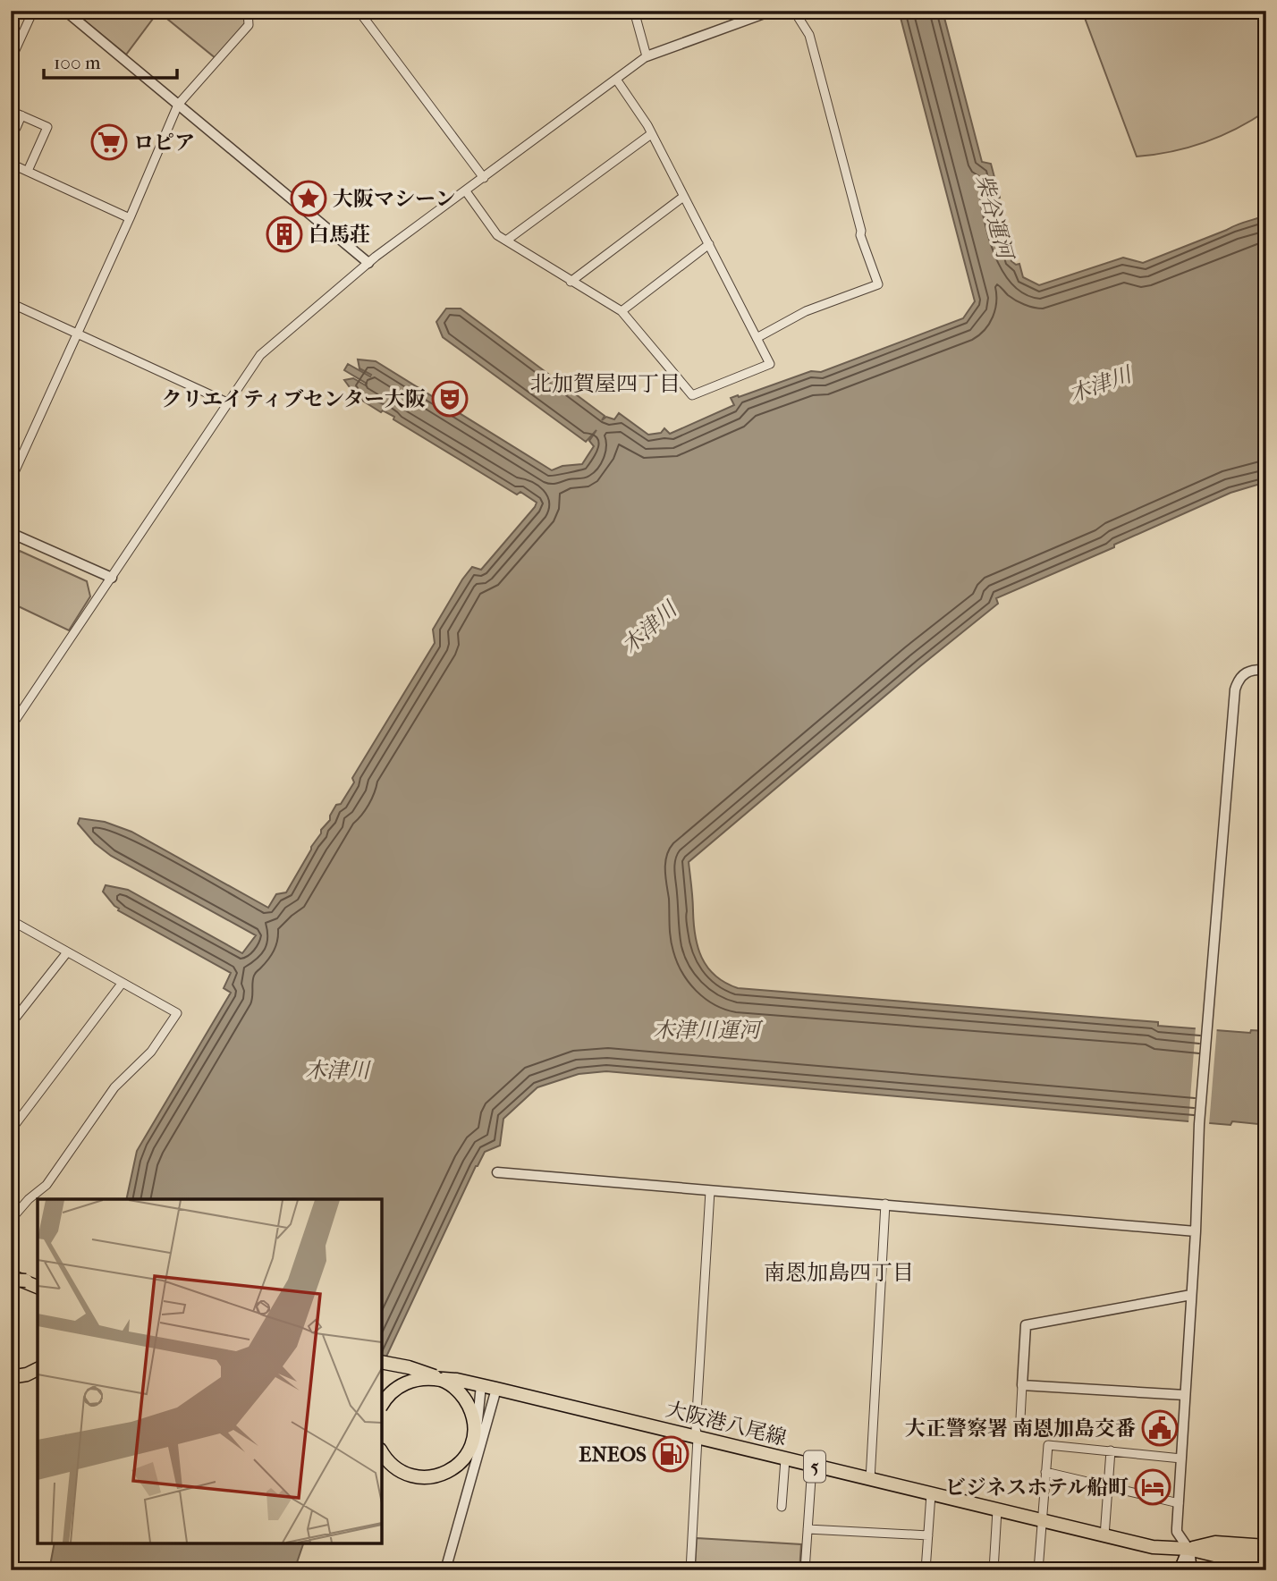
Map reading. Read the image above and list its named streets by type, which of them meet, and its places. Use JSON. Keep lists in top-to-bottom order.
{
  "streets": {
    "main road": ["大阪港八尾線", "5"]
  },
  "districts": ["北加賀屋四丁目", "南恩加島四丁目"],
  "water": ["柴谷運河", "木津川", "木津川運河"],
  "places": {
    "supermarket": ["ロピア"],
    "place": ["大阪マシーン"],
    "building": ["白馬荘"],
    "theatre": ["クリエイティブセンター大阪"],
    "public building": ["大正警察署 南恩加島交番"],
    "fuel station": ["ENEOS"],
    "hotel": ["ビジネスホテル船町"]
  },
  "scale_bar": "100 m"
}
